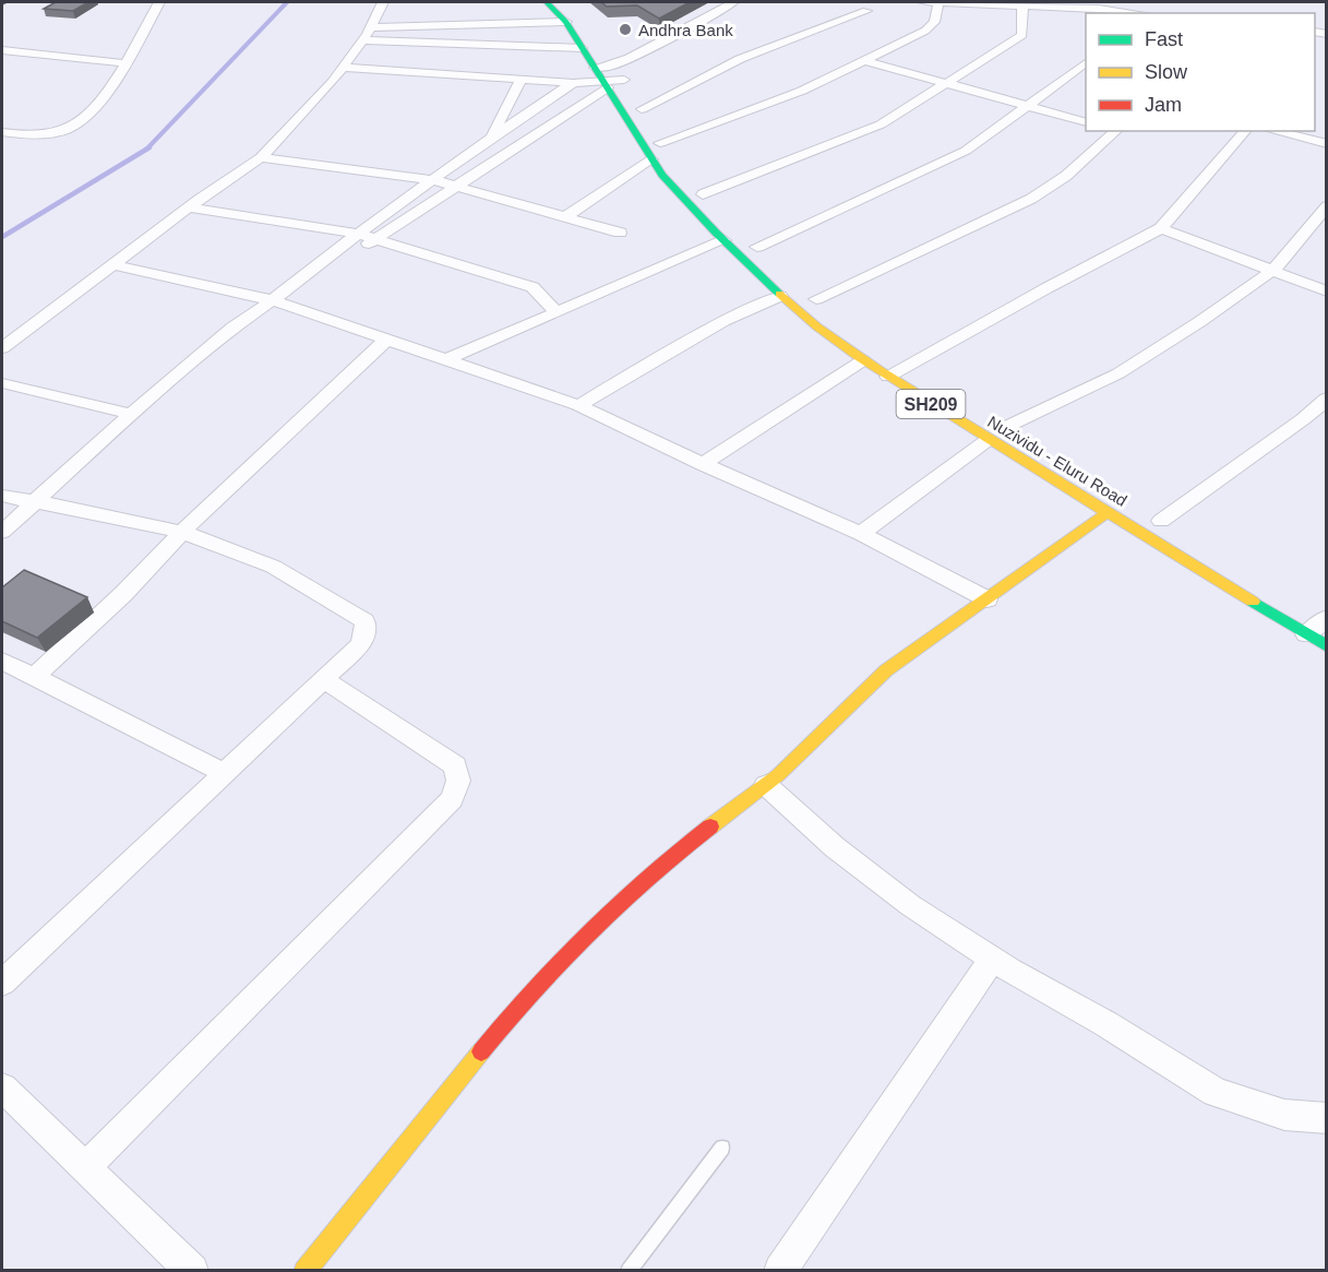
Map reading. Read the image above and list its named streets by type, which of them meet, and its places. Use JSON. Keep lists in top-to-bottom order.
{
  "streets": {
    "main road": ["SH209", "Nuzividu - Eluru Road"]
  },
  "places": ["Andhra Bank"],
  "legend": ["Fast", "Slow", "Jam"]
}
